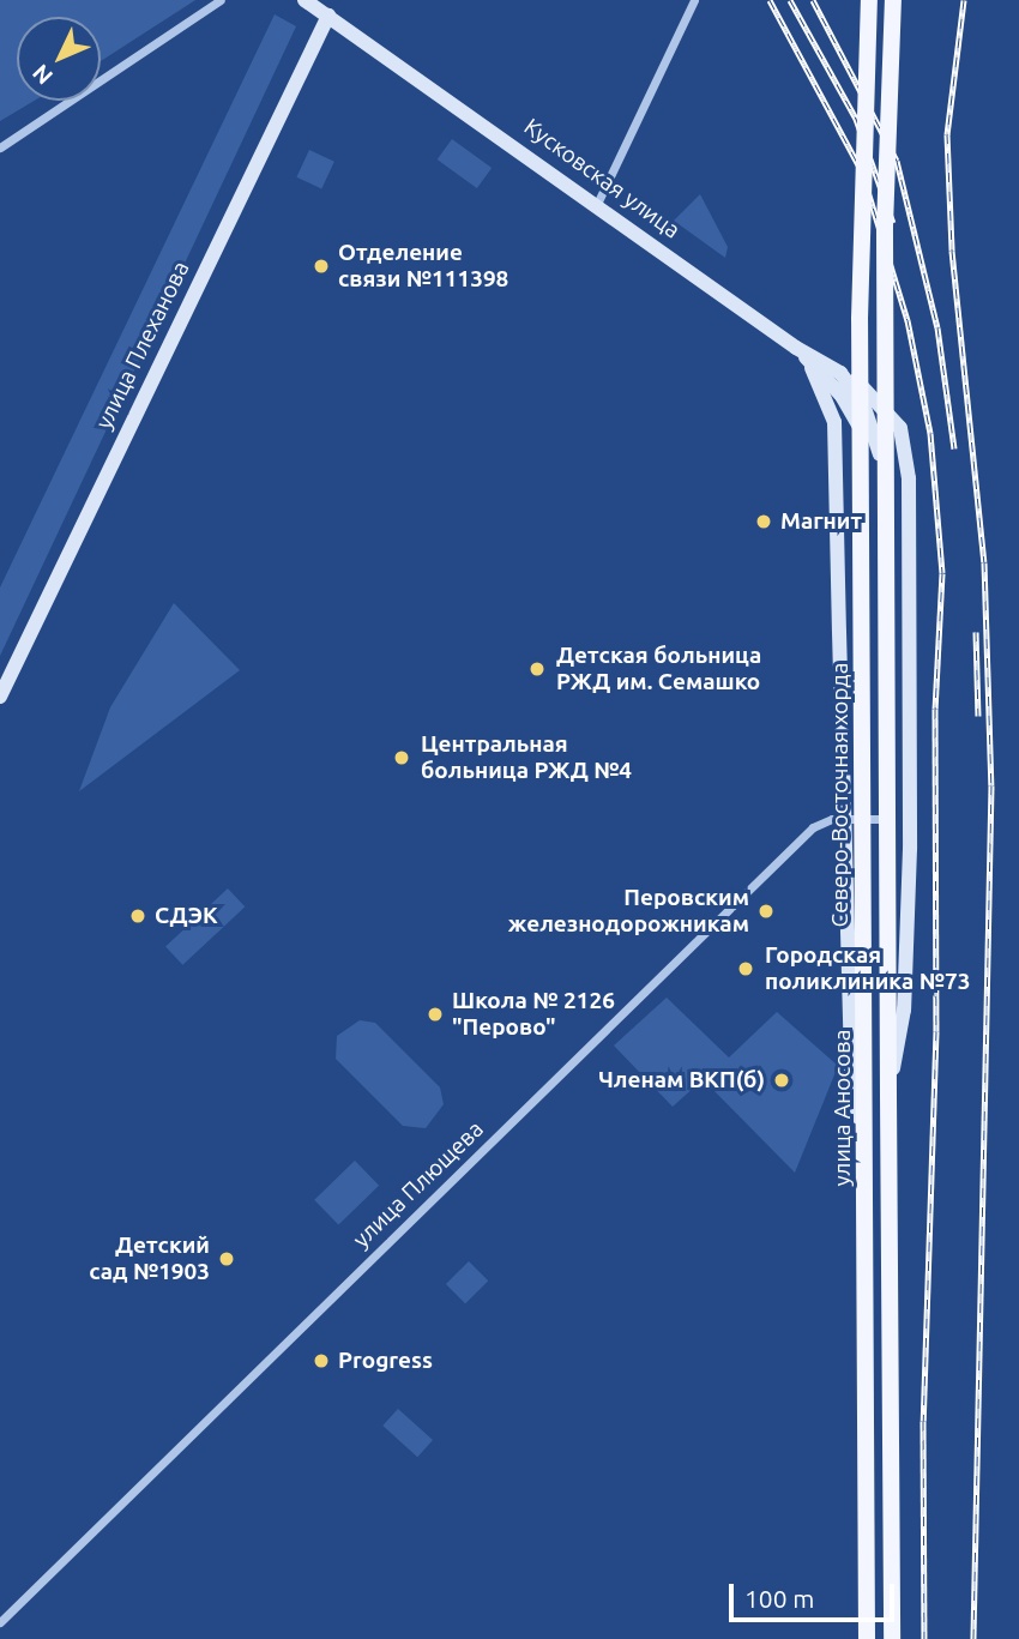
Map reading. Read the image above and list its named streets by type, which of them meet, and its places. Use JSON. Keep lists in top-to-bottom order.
{
  "streets": {
    "main road": ["Северо-Восточная хорда"],
    "street": [
      "Кусковская улица",
      "улица Плеханова",
      "улица Аносова",
      "улица Плющева"
    ]
  },
  "crossings": [
    ["Кусковская улица", "улица Плеханова"],
    ["Кусковская улица", "улица Аносова"],
    ["Северо-Восточная хорда", "улица Аносова"],
    ["улица Аносова", "улица Плющева"]
  ],
  "places": [
    "Отделение связи №111398",
    "Магнит",
    "Детская больница РЖД им. Семашко",
    "Центральная больница РЖД №4",
    "Перовским железнодорожникам",
    "СДЭК",
    "Городская поликлиника №73",
    "Школа № 2126 \"Перово\"",
    "Членам ВКП(б)",
    "Детский сад №1903",
    "Progress"
  ],
  "scale_bar": "100 m",
  "north": "bottom left"
}
